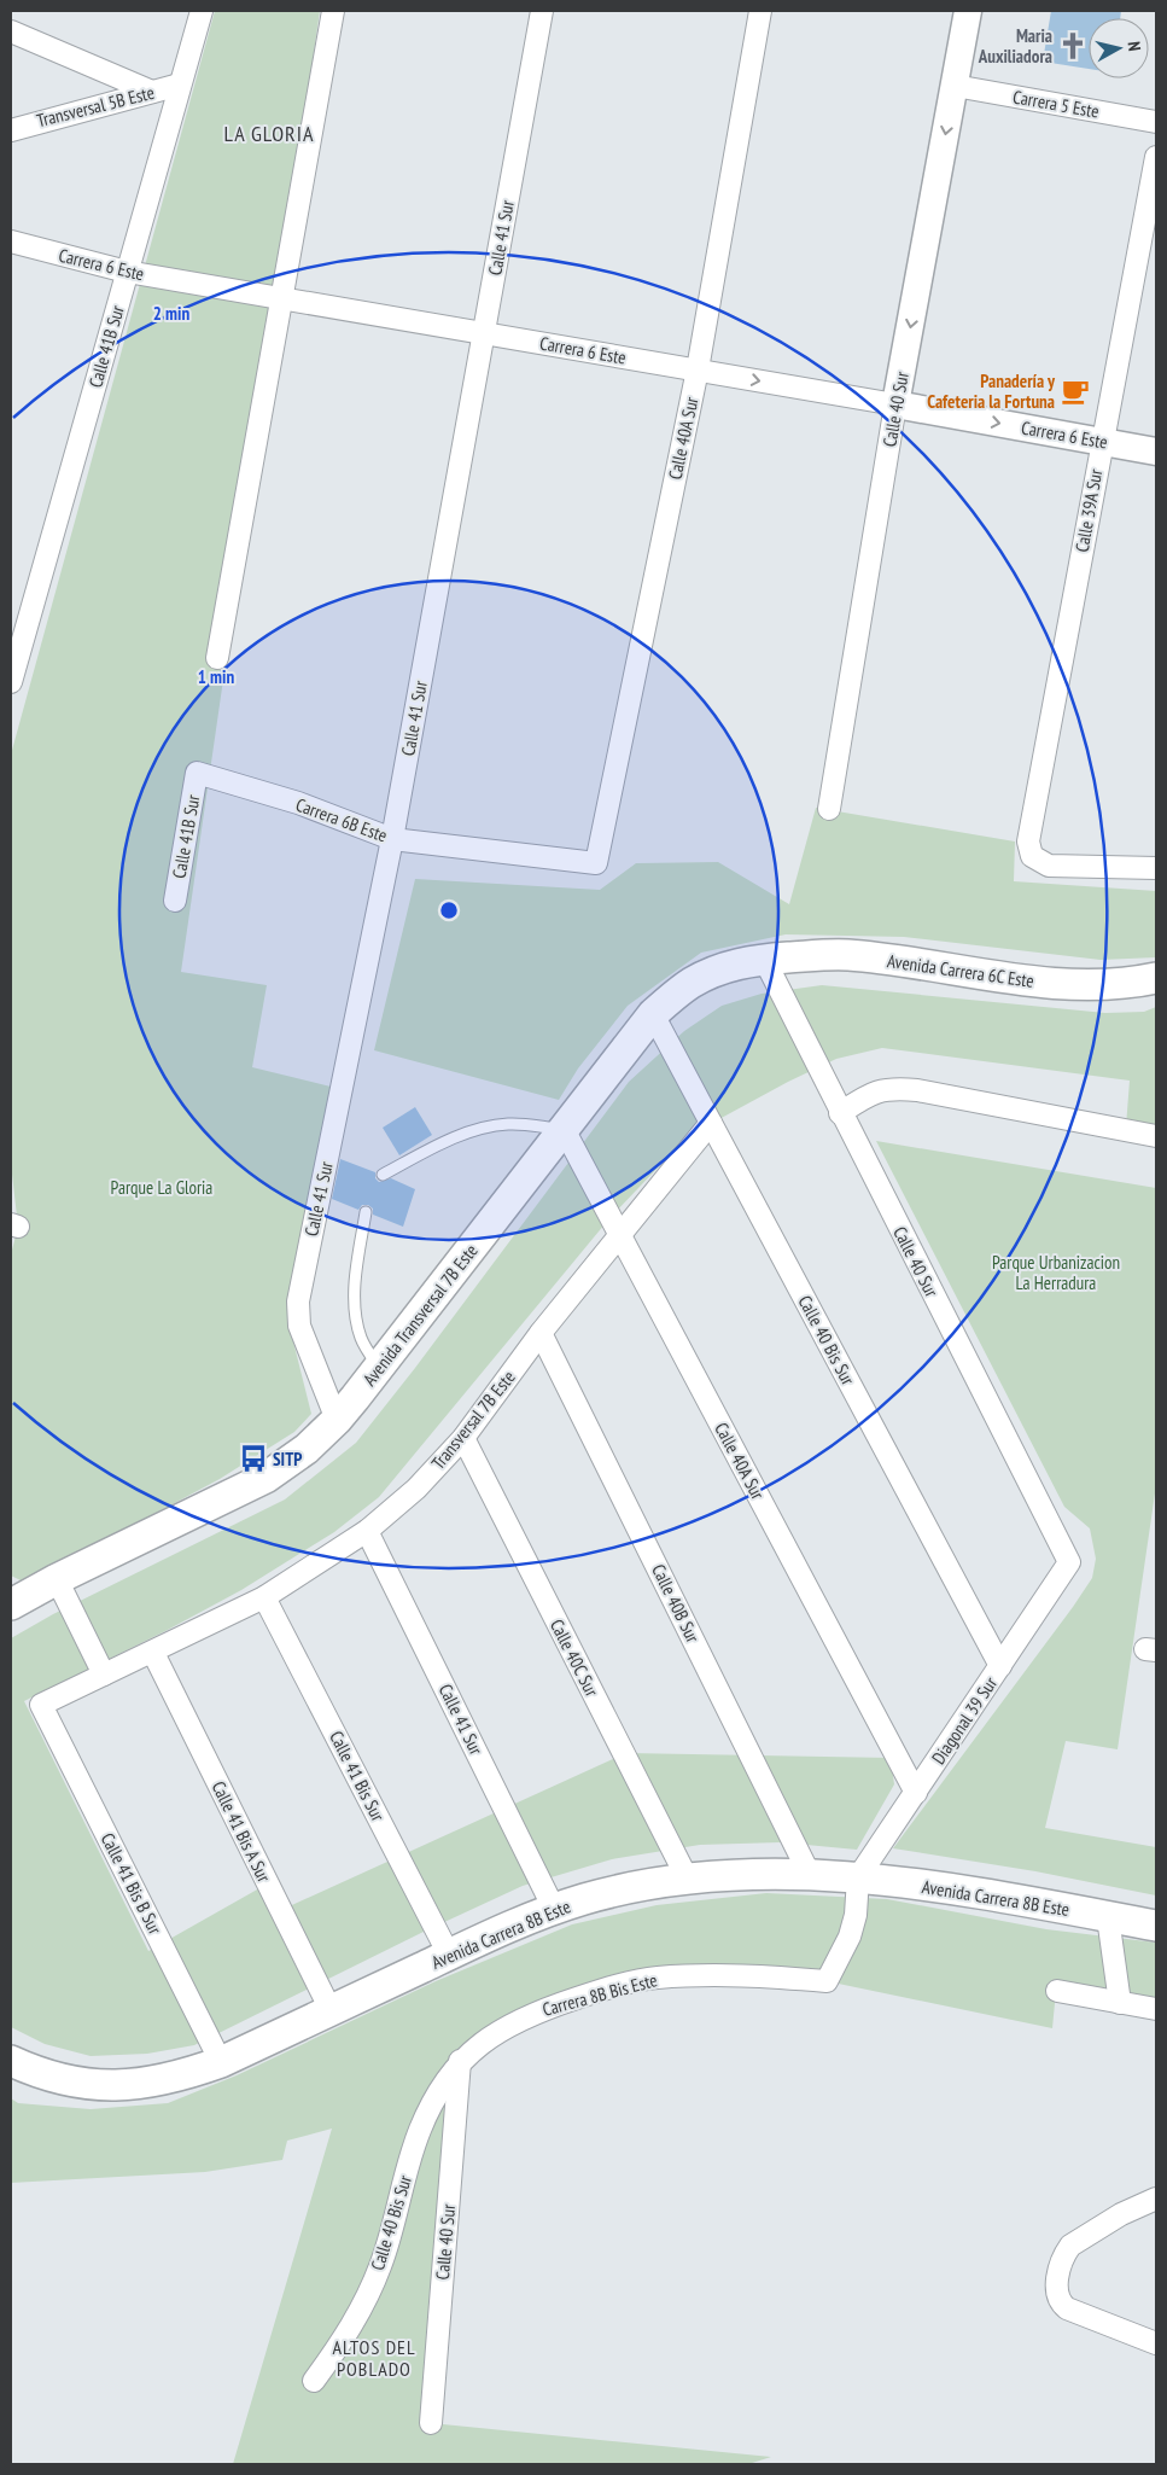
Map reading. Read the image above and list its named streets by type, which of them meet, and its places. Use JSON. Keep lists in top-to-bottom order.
{
  "streets": {
    "main road": ["Avenida Carrera 6C Este", "Avenida Transversal 7B Este", "Avenida Carrera 8B Este"],
    "street": [
      "Carrera 5 Este",
      "Transversal 5B Este",
      "Calle 41 Sur",
      "Carrera 6 Este",
      "Calle 41B Sur",
      "Calle 40 Sur",
      "Calle 40A Sur",
      "Calle 39A Sur",
      "Carrera 6B Este",
      "Calle 40 Bis Sur",
      "Transversal 7B Este",
      "Calle 40B Sur",
      "Calle 40C Sur",
      "Diagonal 39 Sur",
      "Calle 41 Bis Sur",
      "Calle 41 Bis A Sur",
      "Calle 41 Bis B Sur",
      "Carrera 8B Bis Este"
    ]
  },
  "crossings": [
    ["Carrera 5 Este", "Calle 40 Sur"],
    ["Transversal 5B Este", "Calle 41B Sur"],
    ["Calle 41 Sur", "Carrera 6 Este"],
    ["Calle 41 Sur", "Carrera 6B Este"],
    ["Calle 41 Sur", "Avenida Transversal 7B Este"],
    ["Calle 41 Sur", "Transversal 7B Este"],
    ["Calle 41 Sur", "Avenida Carrera 8B Este"],
    ["Carrera 6 Este", "Calle 41B Sur"],
    ["Carrera 6 Este", "Calle 40 Sur"],
    ["Carrera 6 Este", "Calle 40A Sur"],
    ["Carrera 6 Este", "Calle 39A Sur"],
    ["Calle 41B Sur", "Carrera 6B Este"],
    ["Calle 40 Sur", "Avenida Carrera 6C Este"],
    ["Calle 40 Sur", "Avenida Transversal 7B Este"],
    ["Calle 40 Sur", "Calle 40 Bis Sur"],
    ["Calle 40 Sur", "Diagonal 39 Sur"],
    ["Calle 40 Sur", "Carrera 8B Bis Este"],
    ["Calle 40A Sur", "Carrera 6B Este"],
    ["Calle 40A Sur", "Avenida Transversal 7B Este"],
    ["Calle 40A Sur", "Transversal 7B Este"],
    ["Calle 40A Sur", "Diagonal 39 Sur"],
    ["Avenida Carrera 6C Este", "Avenida Transversal 7B Este"],
    ["Avenida Transversal 7B Este", "Calle 40 Bis Sur"],
    ["Calle 40 Bis Sur", "Transversal 7B Este"],
    ["Calle 40 Bis Sur", "Diagonal 39 Sur"],
    ["Calle 40 Bis Sur", "Carrera 8B Bis Este"],
    ["Transversal 7B Este", "Calle 40B Sur"],
    ["Transversal 7B Este", "Calle 40C Sur"],
    ["Transversal 7B Este", "Calle 41 Bis Sur"],
    ["Transversal 7B Este", "Calle 41 Bis A Sur"],
    ["Transversal 7B Este", "Calle 41 Bis B Sur"],
    ["Calle 40B Sur", "Avenida Carrera 8B Este"],
    ["Calle 40C Sur", "Avenida Carrera 8B Este"],
    ["Diagonal 39 Sur", "Avenida Carrera 8B Este"],
    ["Diagonal 39 Sur", "Carrera 8B Bis Este"],
    ["Calle 41 Bis Sur", "Avenida Carrera 8B Este"],
    ["Calle 41 Bis A Sur", "Avenida Carrera 8B Este"],
    ["Calle 41 Bis B Sur", "Avenida Carrera 8B Este"],
    ["Avenida Carrera 8B Este", "Carrera 8B Bis Este"]
  ],
  "one_way": ["Carrera 6 Este"],
  "districts": ["LA GLORIA", "ALTOS DEL POBLADO"],
  "parks": ["Parque La Gloria", "Parque Urbanizacion La Herradura"],
  "places": {
    "church": ["Maria Auxiliadora"],
    "cafe": ["Panadería y Cafeteria la Fortuna"],
    "bus stop": ["SITP"]
  },
  "north": "right",
  "rings": ["2 min", "1 min"]
}
